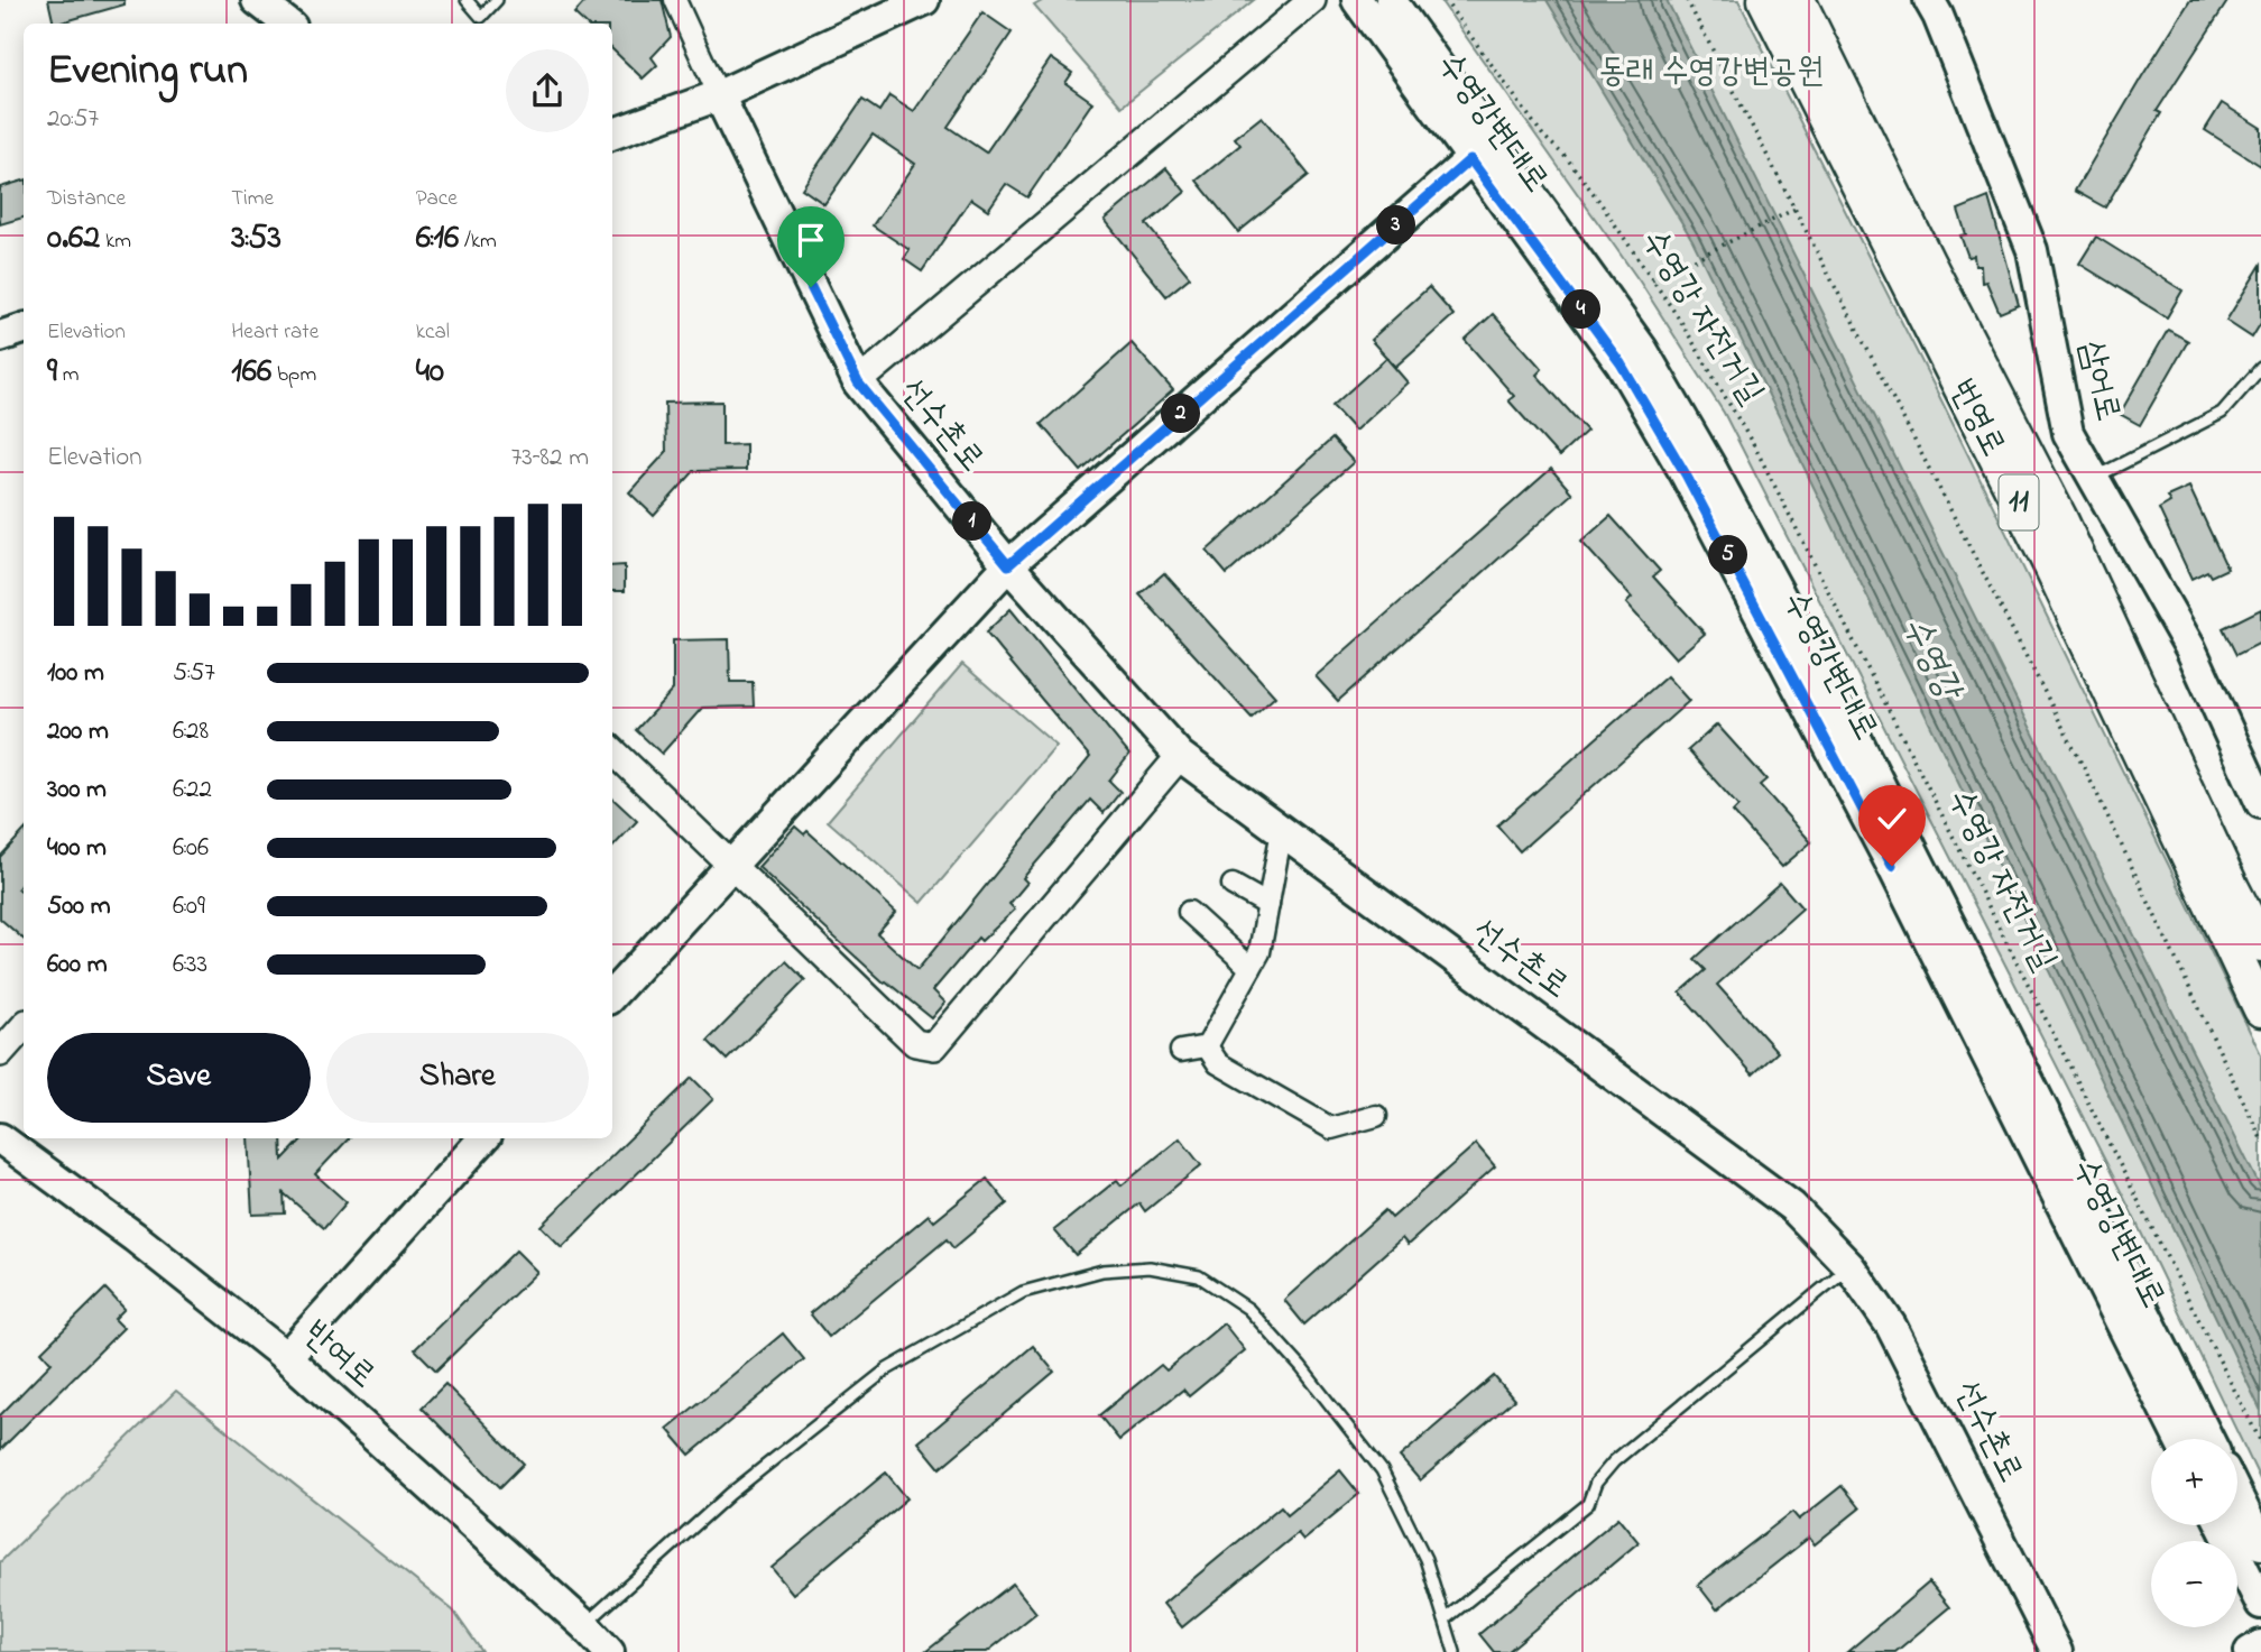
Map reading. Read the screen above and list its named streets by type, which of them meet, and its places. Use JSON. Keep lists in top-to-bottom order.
{
  "streets": {
    "highway": ["번영로", "11"],
    "main road": [
      "수영강변대로",
      "삼어로",
      "선수촌로",
      "반여로"
    ],
    "path": ["수영강 자전거길"]
  },
  "water": ["수영강"],
  "parks": ["동래 수영강변공원"],
  "page": {
    "heading": ["Evening run", "20:57"],
    "stats": [
      ["Distance", "0.62 km"],
      ["Time", "3:53"],
      ["Pace", "6:16 /km"],
      ["Elevation", "9 m"],
      ["Heart rate", "166 bpm"],
      ["kcal", "40"]
    ],
    "pins": [
      "3",
      "4",
      "2",
      "1",
      "5"
    ],
    "chart": ["Elevation", "73–82 m"],
    "list": [
      {
        "name": "100 m",
        "note": "5:57"
      },
      {
        "name": "200 m",
        "note": "6:28"
      },
      {
        "name": "300 m",
        "note": "6:22"
      },
      {
        "name": "400 m",
        "note": "6:06"
      },
      {
        "name": "500 m",
        "note": "6:09"
      },
      {
        "name": "600 m",
        "note": "6:33"
      }
    ],
    "buttons": ["Save", "Share"],
    "map_buttons": ["+", "−"]
  }
}
